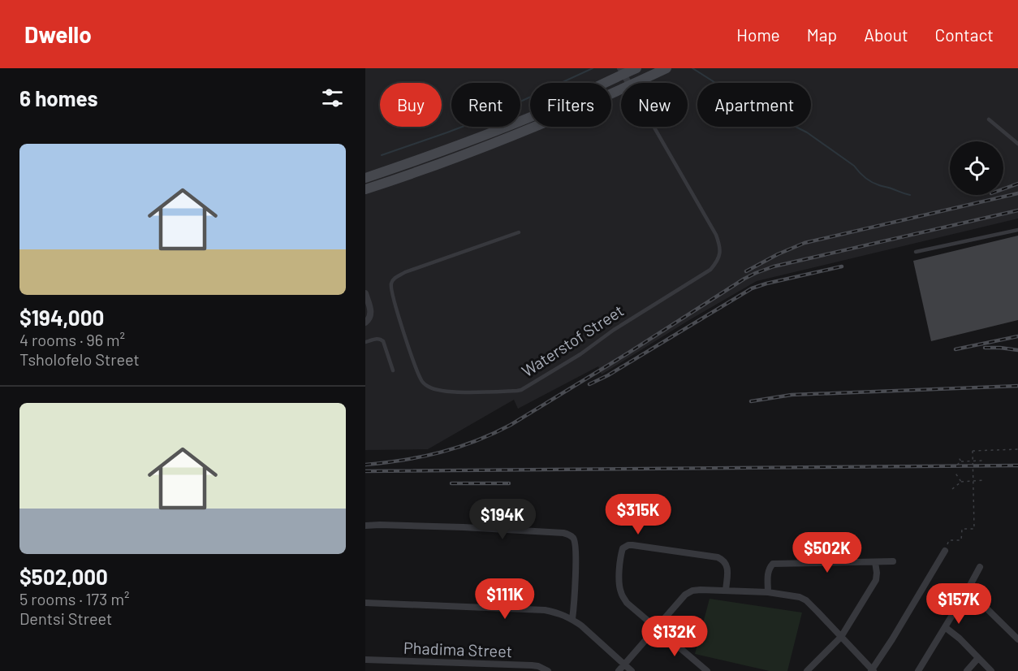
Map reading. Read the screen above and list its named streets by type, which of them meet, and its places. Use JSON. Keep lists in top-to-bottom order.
{
  "streets": {
    "street": ["Waterstof Street", "Phadima Street"]
  },
  "page": {
    "header": "Dwello",
    "nav": [
      "Home",
      "Map",
      "About",
      "Contact"
    ],
    "heading": "6 homes",
    "chip": [
      "Buy",
      "Rent",
      "Filters",
      "New",
      "Apartment"
    ],
    "list": [
      {
        "name": "$194,000",
        "note": "4 rooms · 96 m² · Tsholofelo Street"
      },
      {
        "name": "$502,000",
        "note": "5 rooms · 173 m² · Dentsi Street"
      }
    ],
    "price": [
      "$315K",
      "$194K",
      "$502K",
      "$111K",
      "$157K",
      "$132K"
    ]
  }
}
